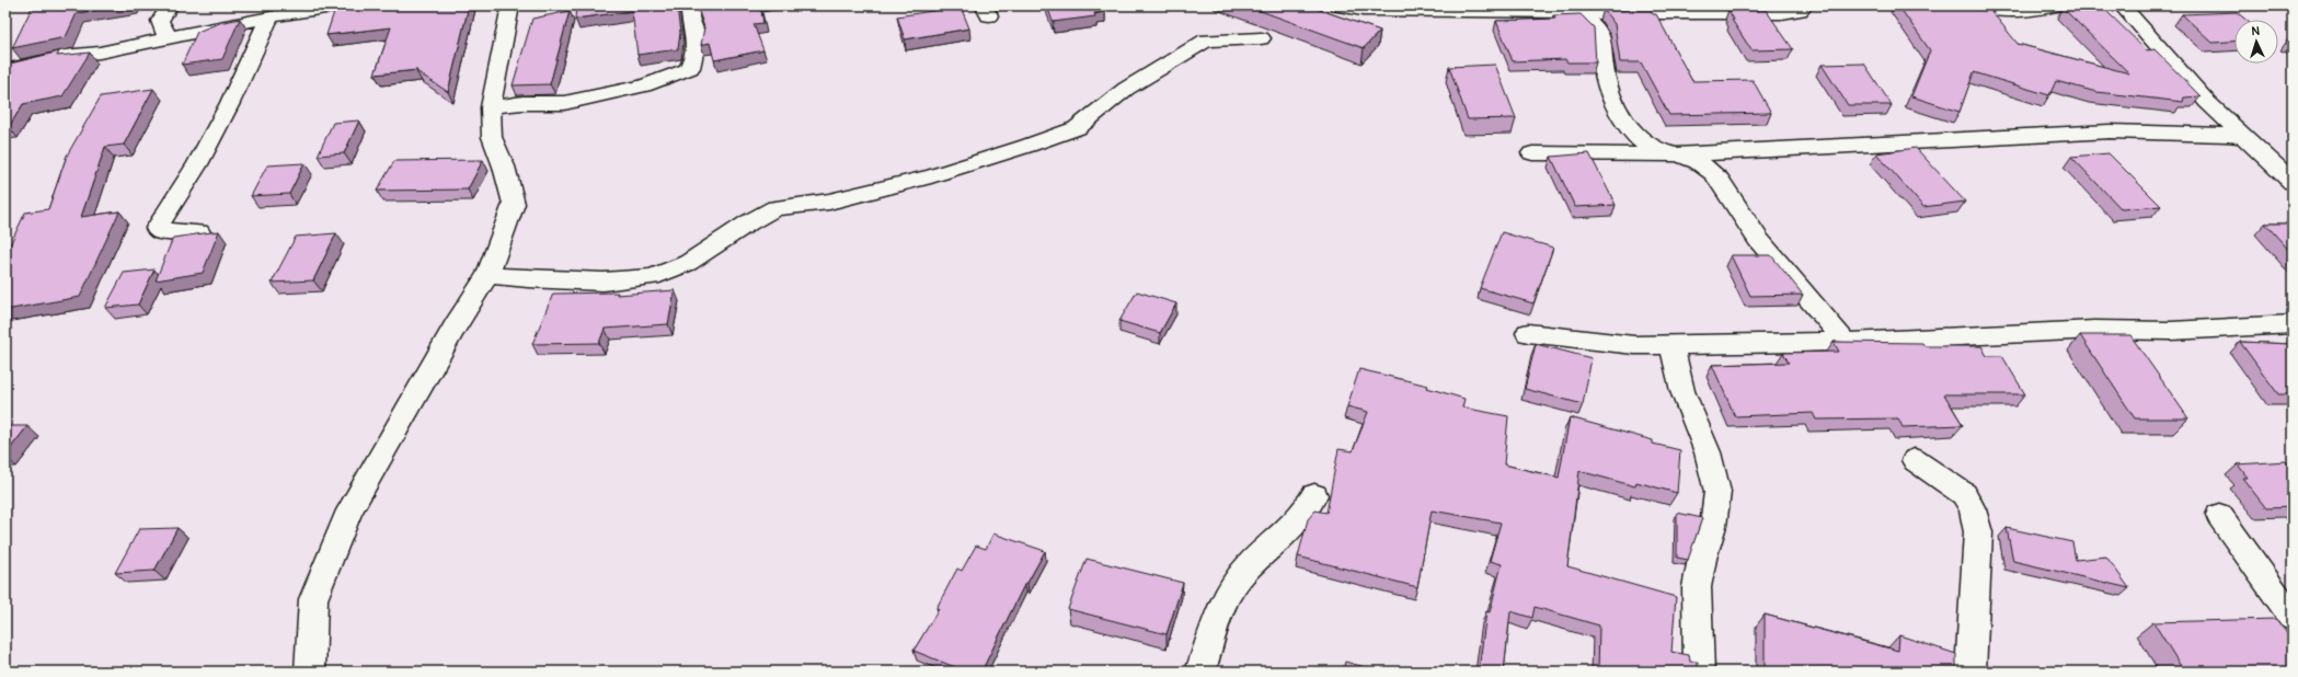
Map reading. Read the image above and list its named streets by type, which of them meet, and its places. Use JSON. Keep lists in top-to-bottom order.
{
  "north": "top"
}
